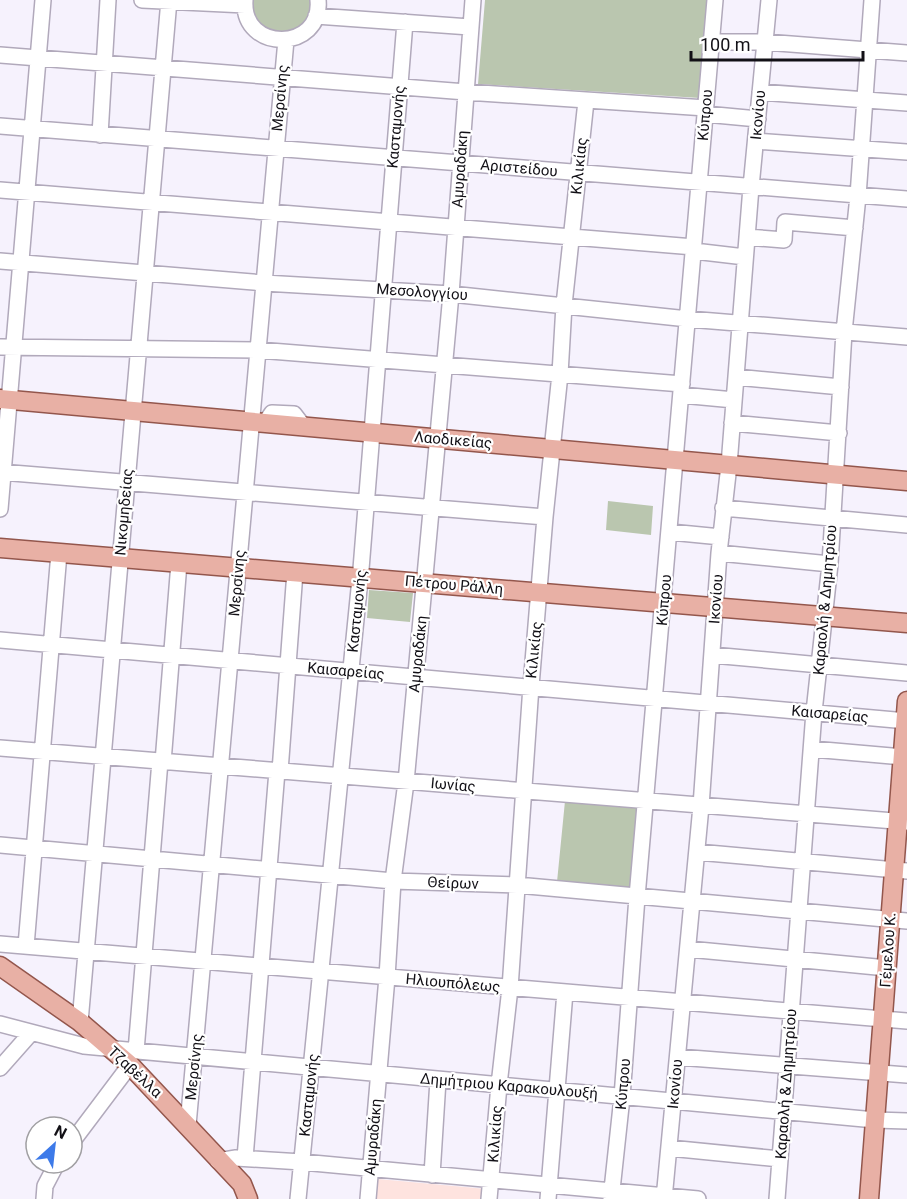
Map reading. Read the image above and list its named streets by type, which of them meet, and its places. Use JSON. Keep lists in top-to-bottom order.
{
  "streets": {
    "main road": [
      "Λαοδικείας",
      "Πέτρου Ράλλη",
      "Γέμελου Κ.",
      "Τζαβέλλα"
    ],
    "street": [
      "Μερσίνης",
      "Κύπρου",
      "Ικονίου",
      "Κασταμονής",
      "Κιλικίας",
      "Αριστείδου",
      "Αμυραδάκη",
      "Μεσολογγίου",
      "Νικομηδείας",
      "Καραολή & Δημητρίου",
      "Καισαρείας",
      "Ιωνίας",
      "Θείρων",
      "Ηλιουπόλεως",
      "Δημήτριου Καρακουλουξή"
    ]
  },
  "crossings": [
    ["Μερσίνης", "Αριστείδου"],
    ["Μερσίνης", "Μεσολογγίου"],
    ["Μερσίνης", "Λαοδικείας"],
    ["Μερσίνης", "Πέτρου Ράλλη"],
    ["Μερσίνης", "Καισαρείας"],
    ["Μερσίνης", "Ιωνίας"],
    ["Μερσίνης", "Θείρων"],
    ["Μερσίνης", "Ηλιουπόλεως"],
    ["Μερσίνης", "Τζαβέλλα"],
    ["Μερσίνης", "Δημήτριου Καρακουλουξή"],
    ["Κύπρου", "Αριστείδου"],
    ["Κύπρου", "Μεσολογγίου"],
    ["Κύπρου", "Λαοδικείας"],
    ["Κύπρου", "Πέτρου Ράλλη"],
    ["Κύπρου", "Καισαρείας"],
    ["Κύπρου", "Ιωνίας"],
    ["Κύπρου", "Θείρων"],
    ["Κύπρου", "Ηλιουπόλεως"],
    ["Κύπρου", "Δημήτριου Καρακουλουξή"],
    ["Ικονίου", "Αριστείδου"],
    ["Ικονίου", "Μεσολογγίου"],
    ["Ικονίου", "Λαοδικείας"],
    ["Ικονίου", "Πέτρου Ράλλη"],
    ["Ικονίου", "Καισαρείας"],
    ["Ικονίου", "Ιωνίας"],
    ["Ικονίου", "Θείρων"],
    ["Ικονίου", "Ηλιουπόλεως"],
    ["Ικονίου", "Δημήτριου Καρακουλουξή"],
    ["Κασταμονής", "Αριστείδου"],
    ["Κασταμονής", "Μεσολογγίου"],
    ["Κασταμονής", "Λαοδικείας"],
    ["Κασταμονής", "Πέτρου Ράλλη"],
    ["Κασταμονής", "Καισαρείας"],
    ["Κασταμονής", "Ιωνίας"],
    ["Κασταμονής", "Θείρων"],
    ["Κασταμονής", "Ηλιουπόλεως"],
    ["Κασταμονής", "Δημήτριου Καρακουλουξή"],
    ["Κιλικίας", "Αριστείδου"],
    ["Κιλικίας", "Μεσολογγίου"],
    ["Κιλικίας", "Λαοδικείας"],
    ["Κιλικίας", "Πέτρου Ράλλη"],
    ["Κιλικίας", "Καισαρείας"],
    ["Κιλικίας", "Ιωνίας"],
    ["Κιλικίας", "Θείρων"],
    ["Κιλικίας", "Ηλιουπόλεως"],
    ["Κιλικίας", "Δημήτριου Καρακουλουξή"],
    ["Αριστείδου", "Αμυραδάκη"],
    ["Αριστείδου", "Νικομηδείας"],
    ["Αριστείδου", "Καραολή & Δημητρίου"],
    ["Αμυραδάκη", "Μεσολογγίου"],
    ["Αμυραδάκη", "Λαοδικείας"],
    ["Αμυραδάκη", "Πέτρου Ράλλη"],
    ["Αμυραδάκη", "Καισαρείας"],
    ["Αμυραδάκη", "Ιωνίας"],
    ["Αμυραδάκη", "Θείρων"],
    ["Αμυραδάκη", "Ηλιουπόλεως"],
    ["Αμυραδάκη", "Δημήτριου Καρακουλουξή"],
    ["Μεσολογγίου", "Νικομηδείας"],
    ["Μεσολογγίου", "Καραολή & Δημητρίου"],
    ["Λαοδικείας", "Νικομηδείας"],
    ["Λαοδικείας", "Καραολή & Δημητρίου"],
    ["Νικομηδείας", "Πέτρου Ράλλη"],
    ["Νικομηδείας", "Καισαρείας"],
    ["Νικομηδείας", "Ιωνίας"],
    ["Νικομηδείας", "Θείρων"],
    ["Νικομηδείας", "Ηλιουπόλεως"],
    ["Νικομηδείας", "Τζαβέλλα"],
    ["Πέτρου Ράλλη", "Καραολή & Δημητρίου"],
    ["Καραολή & Δημητρίου", "Καισαρείας"],
    ["Καραολή & Δημητρίου", "Ιωνίας"],
    ["Καραολή & Δημητρίου", "Θείρων"],
    ["Καραολή & Δημητρίου", "Ηλιουπόλεως"],
    ["Καραολή & Δημητρίου", "Δημήτριου Καρακουλουξή"],
    ["Καισαρείας", "Γέμελου Κ."],
    ["Ιωνίας", "Γέμελου Κ."],
    ["Θείρων", "Γέμελου Κ."],
    ["Γέμελου Κ.", "Ηλιουπόλεως"],
    ["Γέμελου Κ.", "Δημήτριου Καρακουλουξή"],
    ["Τζαβέλλα", "Δημήτριου Καρακουλουξή"]
  ],
  "scale_bar": "100 m",
  "north": "top right"
}
